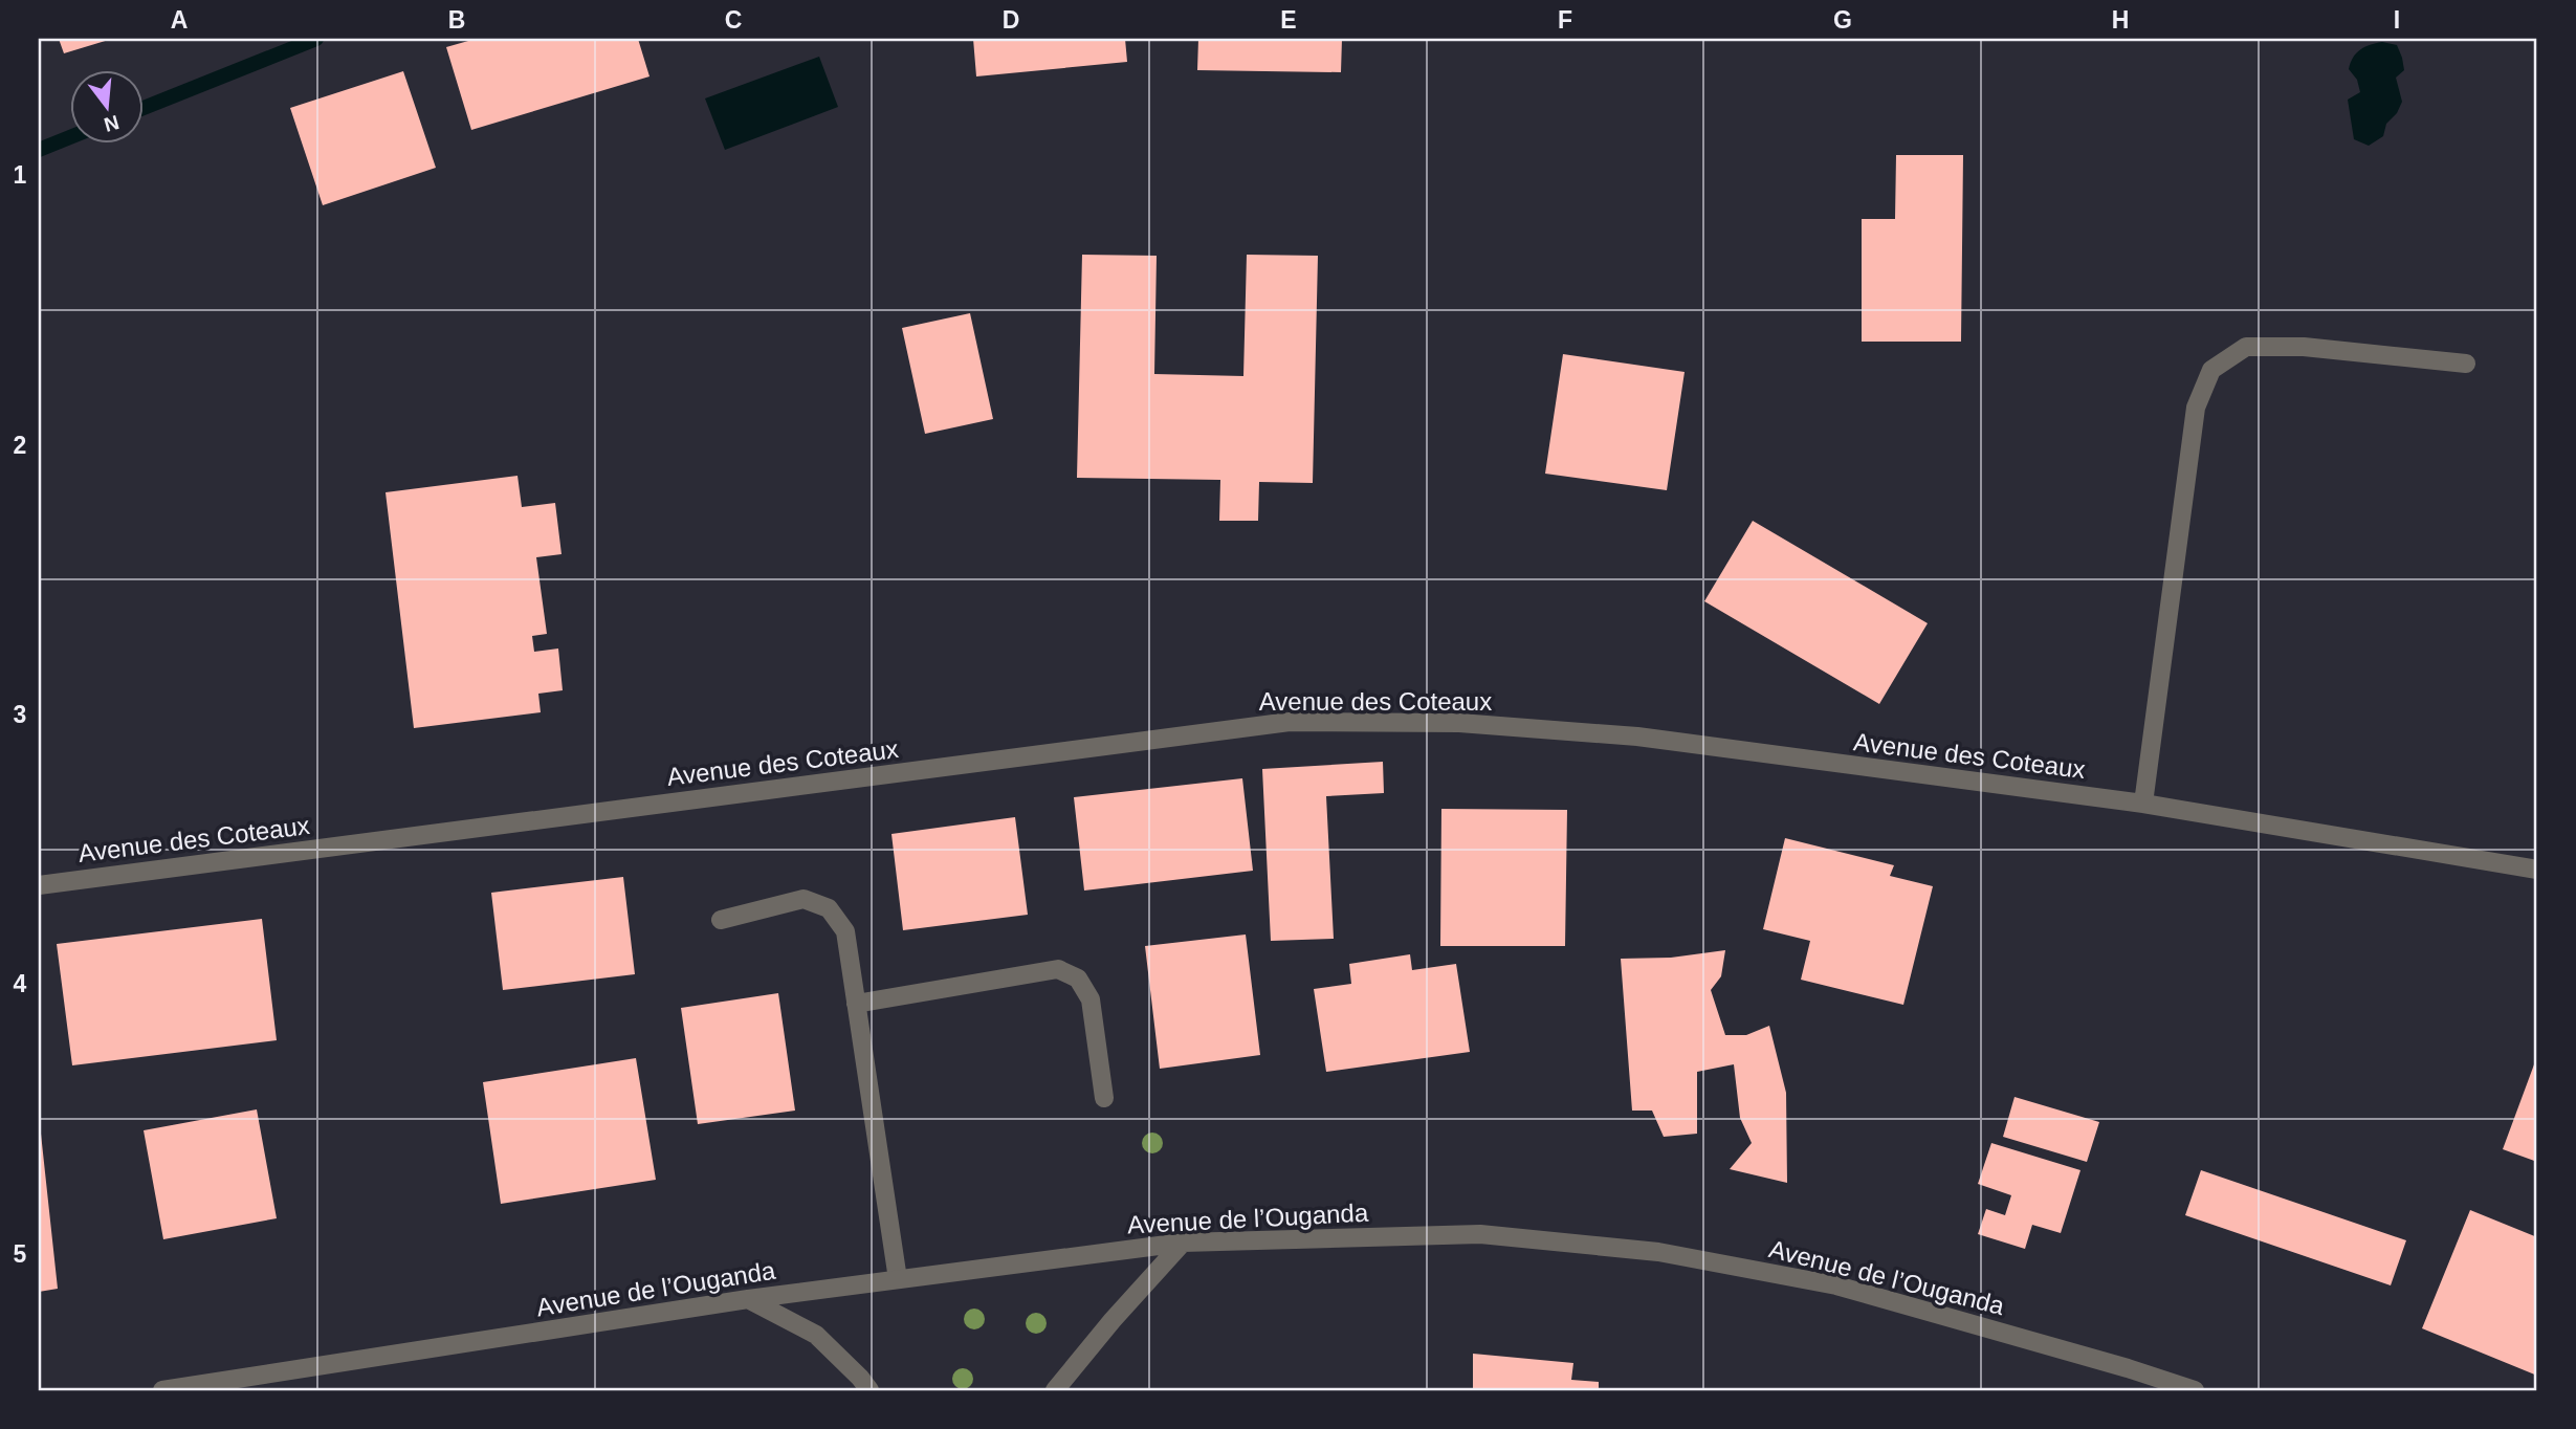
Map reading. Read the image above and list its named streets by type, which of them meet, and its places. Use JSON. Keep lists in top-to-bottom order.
{
  "streets": {
    "street": ["Avenue des Coteaux", "Avenue de l’Ouganda"]
  },
  "north": "bottom",
  "grid": {
    "columns": [
      "A",
      "B",
      "C",
      "D",
      "E",
      "F",
      "G",
      "H",
      "I"
    ],
    "rows": [
      "1",
      "2",
      "3",
      "4",
      "5"
    ]
  }
}
